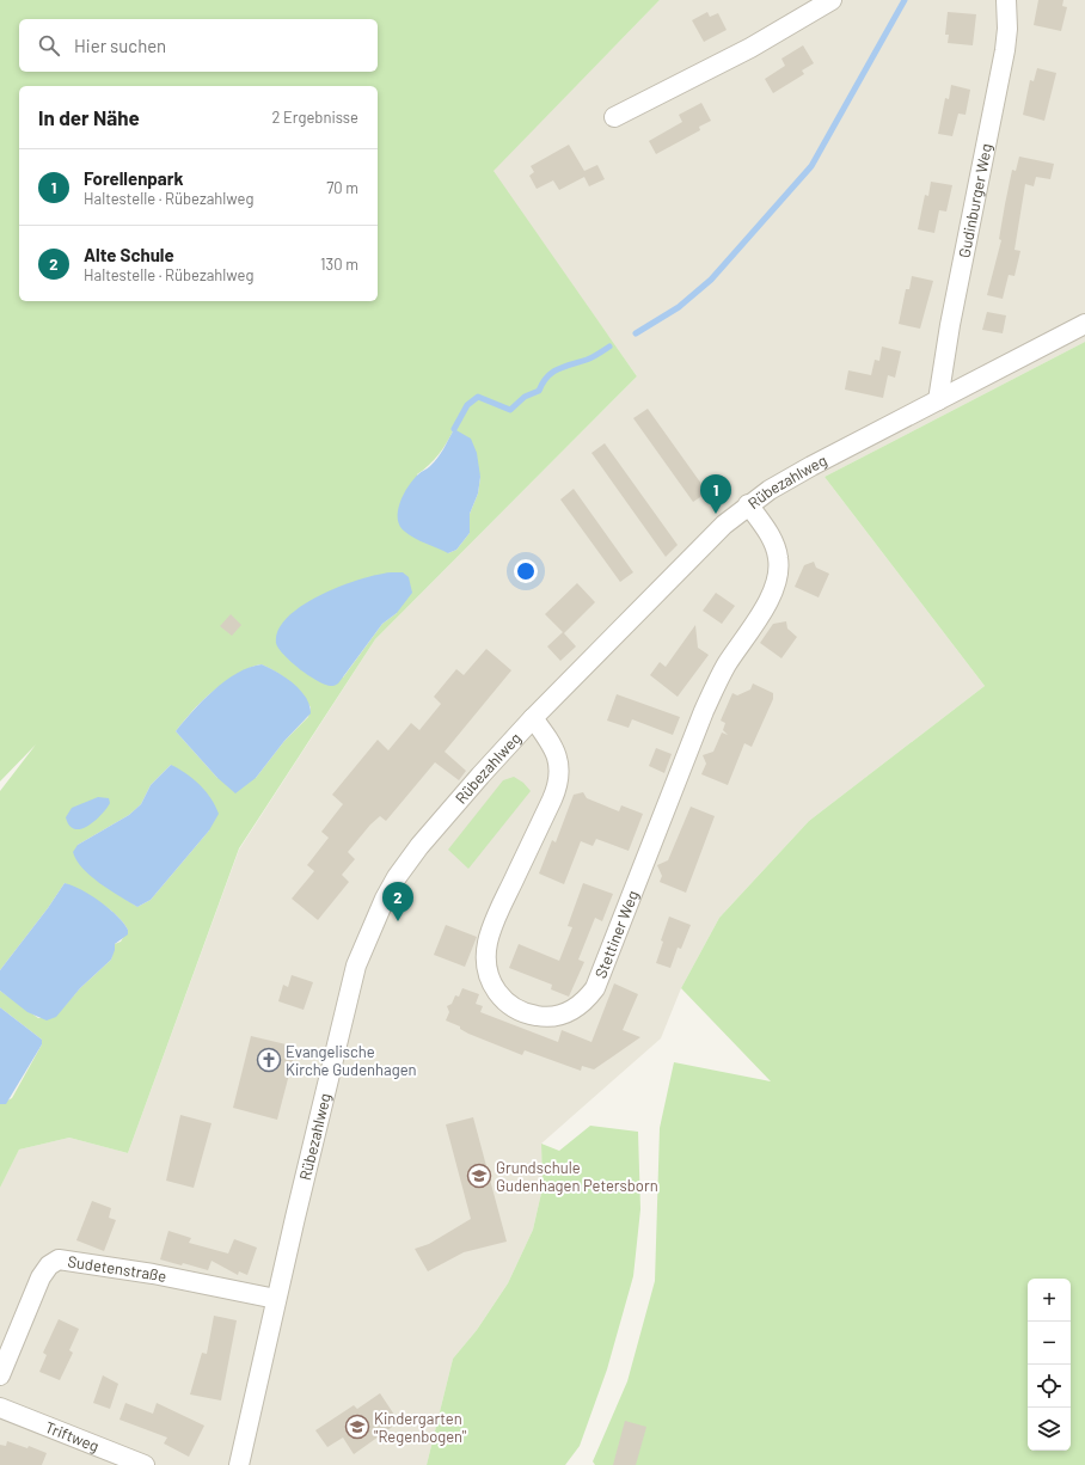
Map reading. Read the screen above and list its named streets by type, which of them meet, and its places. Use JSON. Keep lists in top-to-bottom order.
{
  "streets": {
    "street": [
      "Gudinburger Weg",
      "Rübezahlweg",
      "Stettiner Weg",
      "Sudetenstraße",
      "Triftweg"
    ]
  },
  "crossings": [
    ["Gudinburger Weg", "Rübezahlweg"],
    ["Rübezahlweg", "Stettiner Weg"],
    ["Rübezahlweg", "Sudetenstraße"]
  ],
  "places": {
    "church": ["Evangelische Kirche Gudenhagen"],
    "school or university": ["Grundschule Gudenhagen Petersborn", "Kindergarten \"Regenbogen\""]
  },
  "page": {
    "search": "Hier suchen",
    "heading": ["In der Nähe", "2 Ergebnisse"],
    "list": [
      {
        "mark": "1",
        "name": "Forellenpark",
        "note": "Haltestelle · Rübezahlweg",
        "value": "70 m"
      },
      {
        "mark": "2",
        "name": "Alte Schule",
        "note": "Haltestelle · Rübezahlweg",
        "value": "130 m"
      }
    ],
    "pins": ["1", "2"],
    "map_buttons": ["+", "−"]
  }
}
